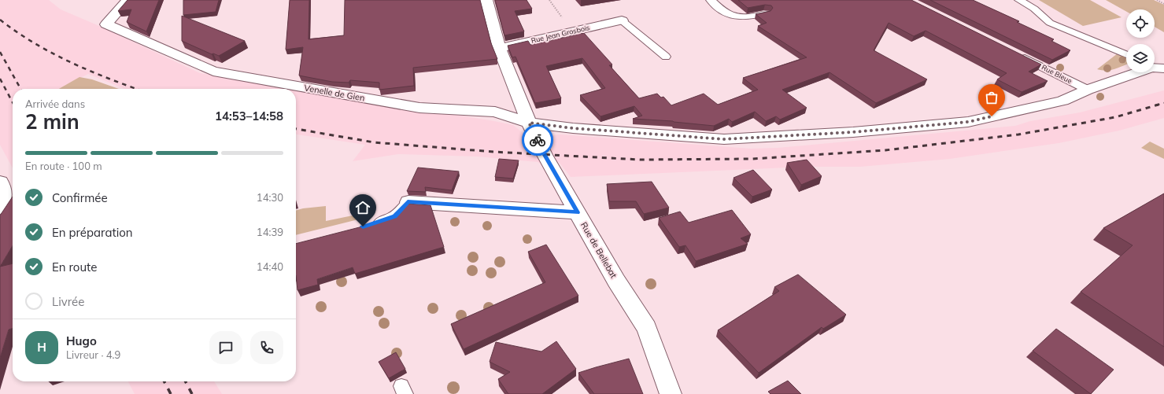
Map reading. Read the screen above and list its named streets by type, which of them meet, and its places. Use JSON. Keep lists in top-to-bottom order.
{
  "streets": {
    "street": ["Rue Jean Grosbois", "Venelle de Gien", "Rue de Bellebat"],
    "lane": ["Rue Bleue"]
  },
  "crossings": [
    ["Rue Jean Grosbois", "Rue de Bellebat"],
    ["Venelle de Gien", "Rue de Bellebat"]
  ],
  "page": {
    "heading": ["2 min", "Arrivée dans", "14:53–14:58"],
    "panel": ["Hugo", "Livreur · 4.9"],
    "bar": "En route · 100 m",
    "list": [
      ["Confirmée", "14:30"],
      ["En préparation", "14:39"],
      ["En route", "14:40"],
      "Livrée"
    ],
    "round": "H"
  }
}
